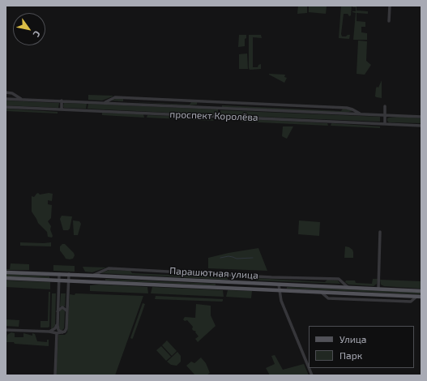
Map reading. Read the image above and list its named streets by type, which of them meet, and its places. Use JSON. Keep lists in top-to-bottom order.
{
  "streets": {
    "main road": ["Парашютная улица"],
    "street": ["проспект Королёва"]
  },
  "legend": ["Улица", "Парк"],
  "north": "bottom right"
}
